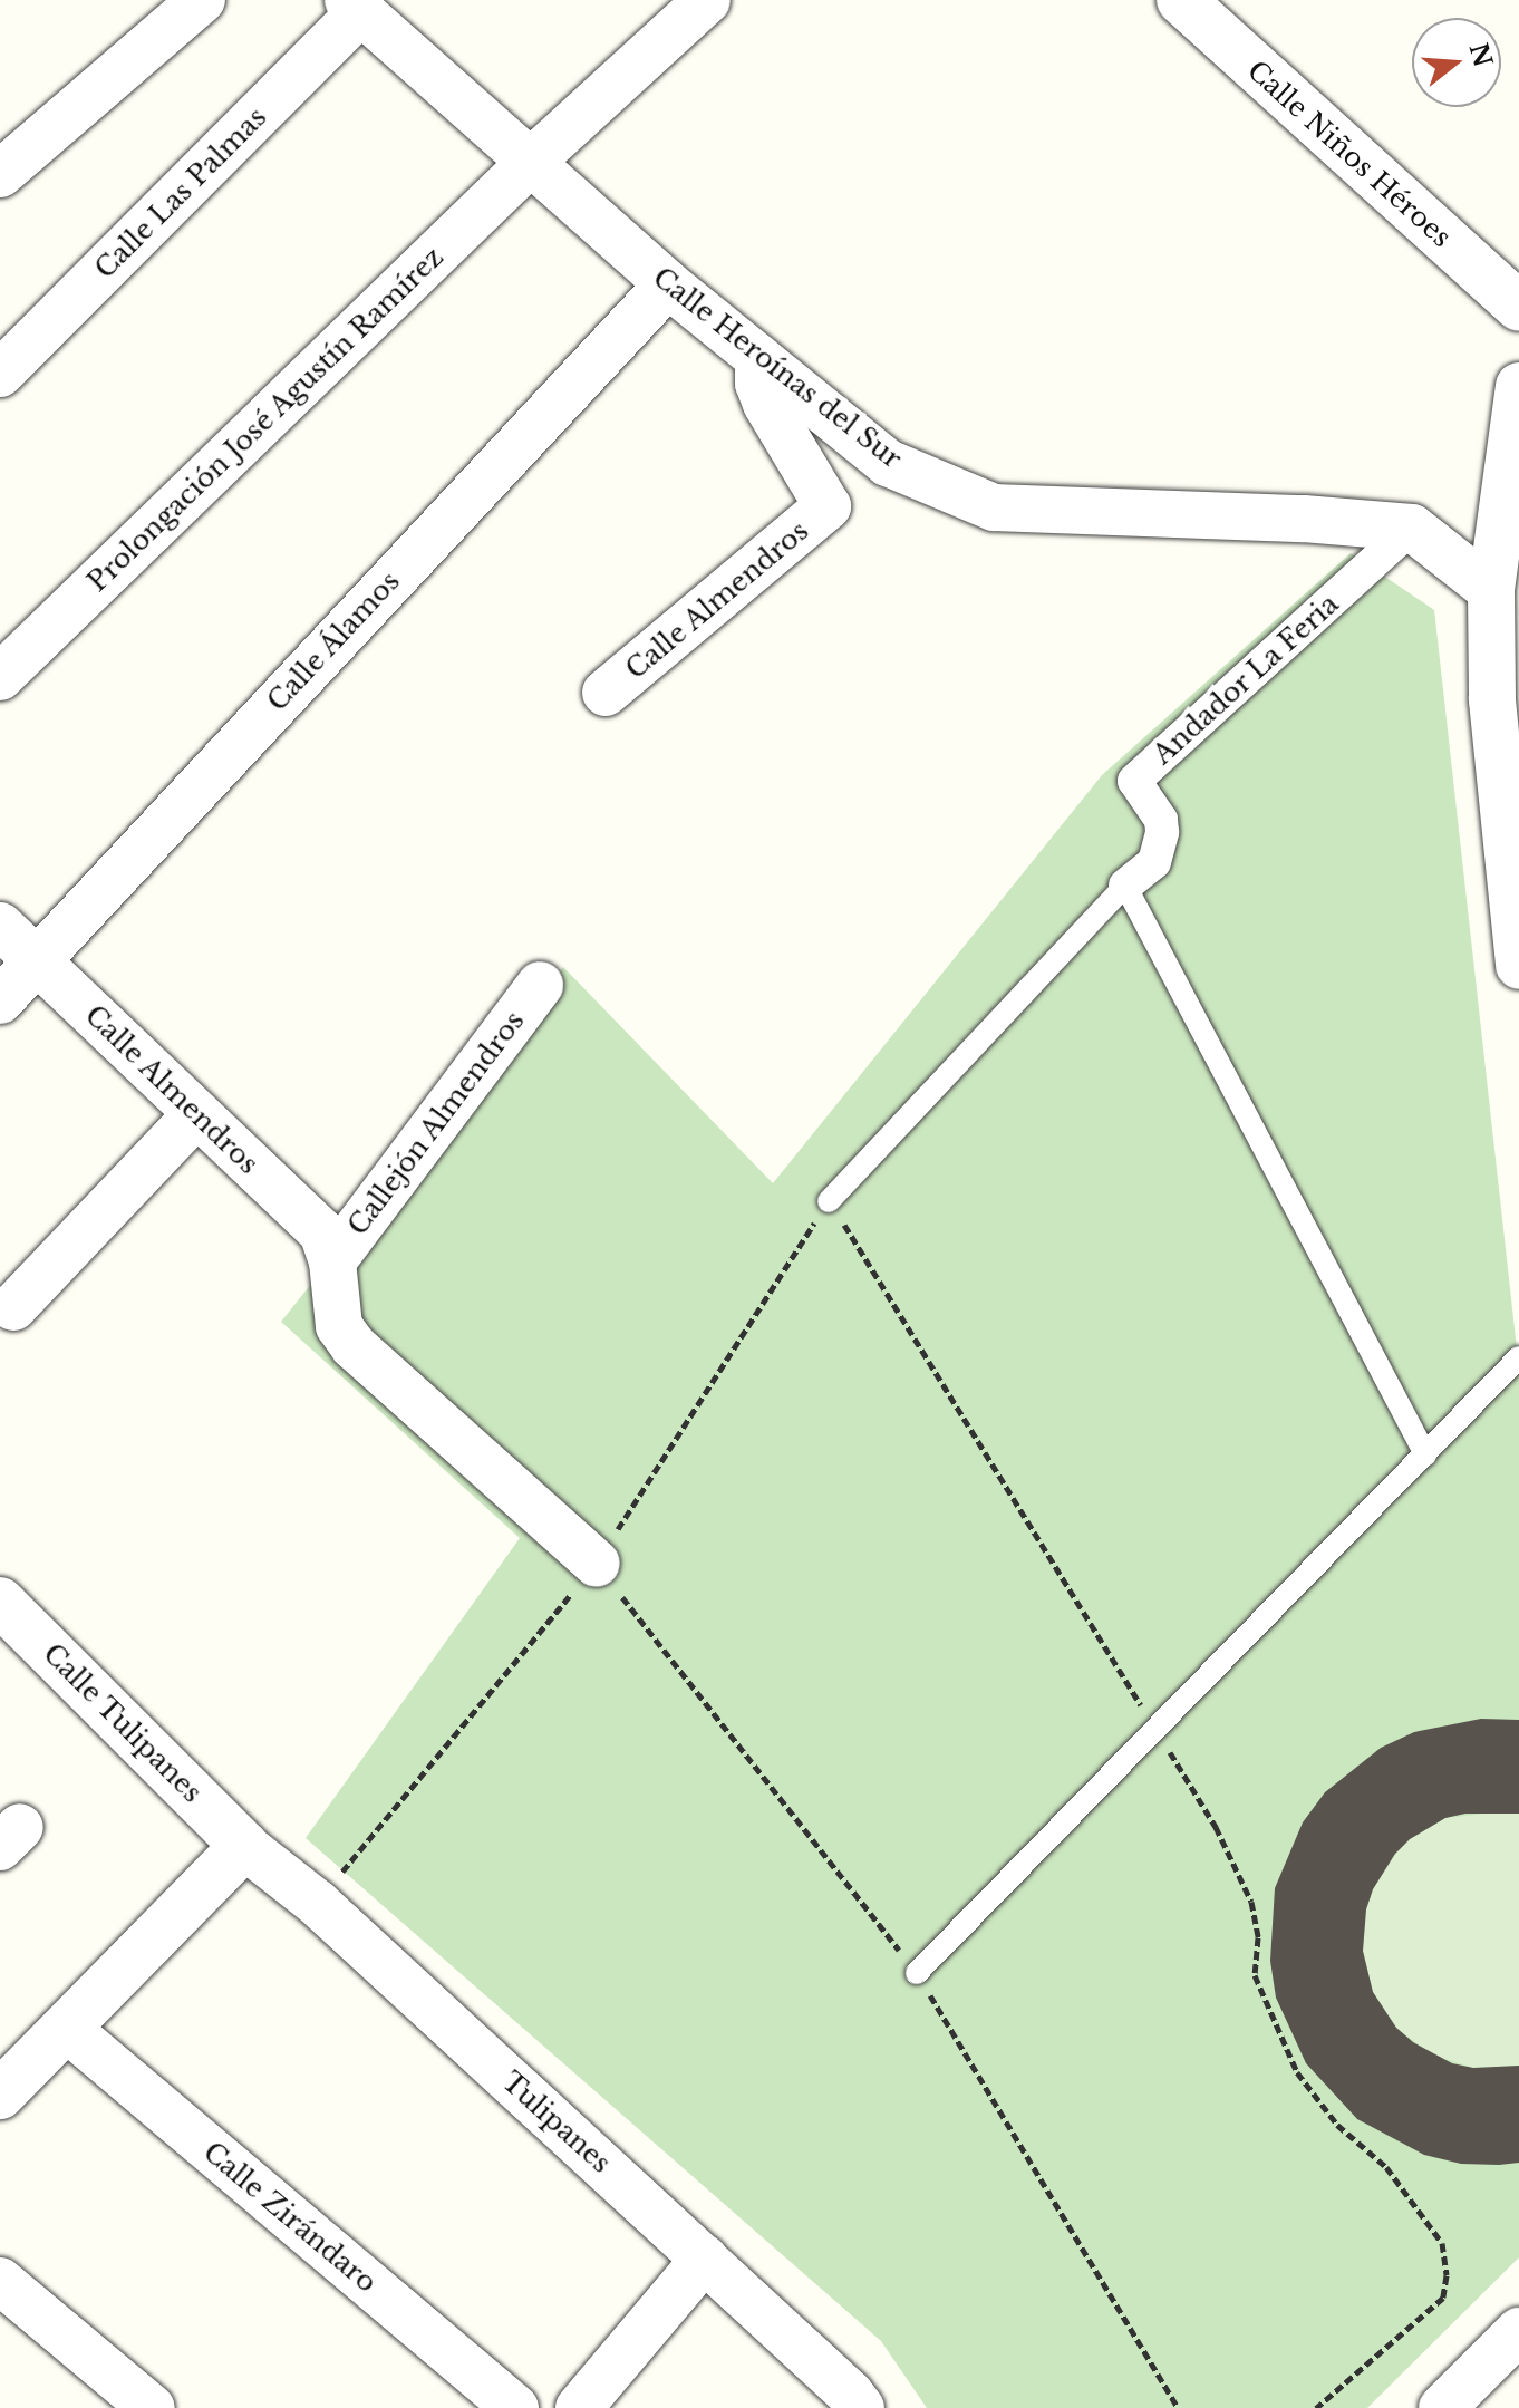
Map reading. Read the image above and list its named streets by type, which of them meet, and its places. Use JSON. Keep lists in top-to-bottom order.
{
  "streets": {
    "street": [
      "Calle Niños Héroes",
      "Calle Las Palmas",
      "Calle Heroínas del Sur",
      "Prolongación José Agustín Ramírez",
      "Calle Almendros",
      "Calle Álamos",
      "Andador La Feria",
      "Callejón Almendros",
      "Calle Tulipanes",
      "Tulipanes",
      "Calle Zirándaro"
    ]
  },
  "crossings": [
    ["Calle Las Palmas", "Calle Heroínas del Sur"],
    ["Calle Heroínas del Sur", "Prolongación José Agustín Ramírez"],
    ["Calle Heroínas del Sur", "Calle Almendros"],
    ["Calle Heroínas del Sur", "Calle Álamos"],
    ["Calle Heroínas del Sur", "Andador La Feria"],
    ["Calle Almendros", "Calle Álamos"],
    ["Calle Almendros", "Callejón Almendros"],
    ["Calle Tulipanes", "Tulipanes"]
  ],
  "north": "right"
}
